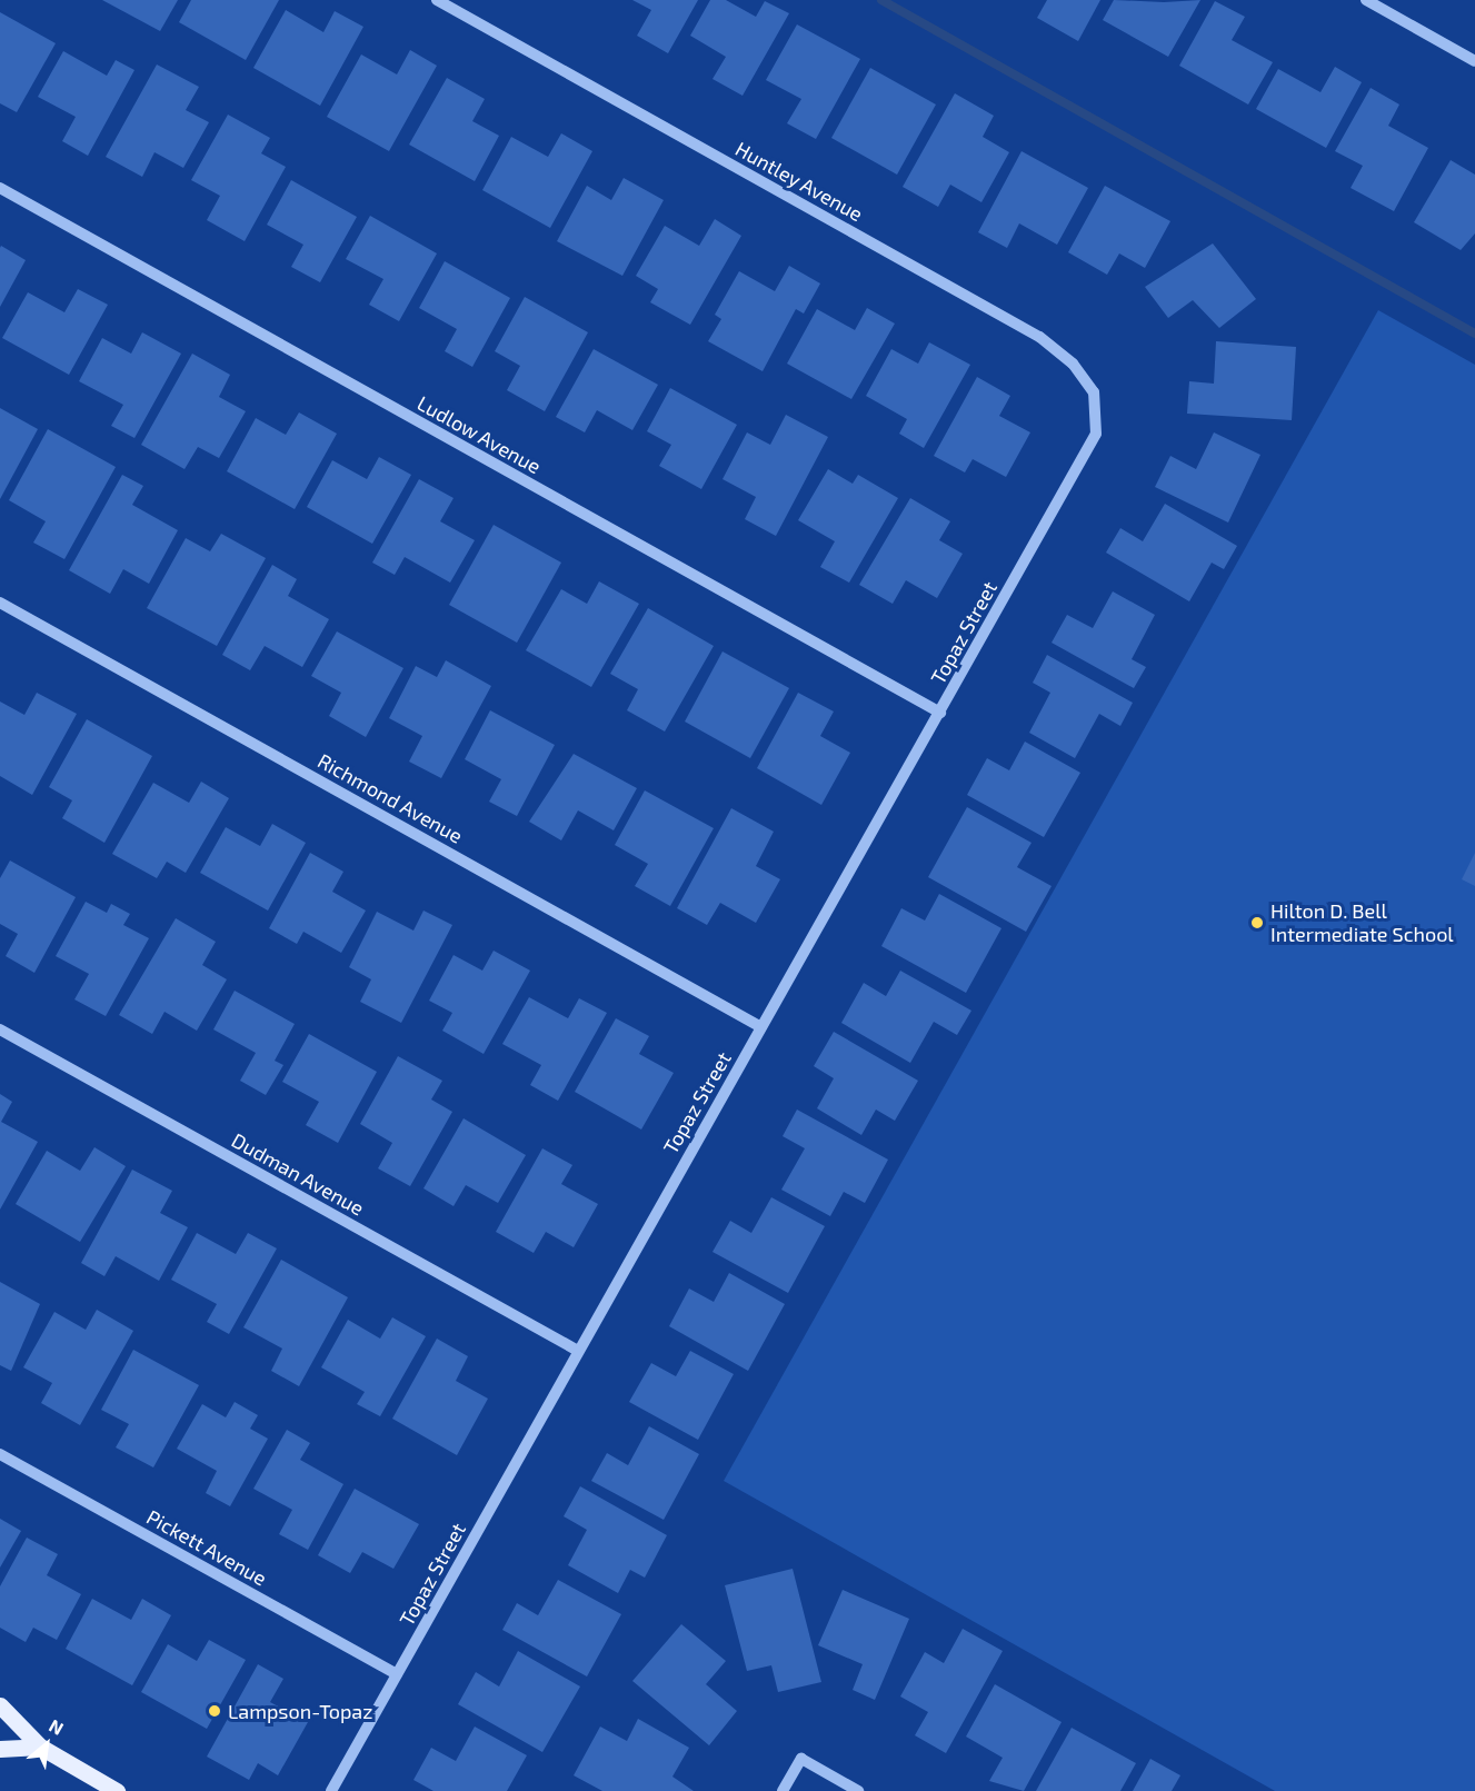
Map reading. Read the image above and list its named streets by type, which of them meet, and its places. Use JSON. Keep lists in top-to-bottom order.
{
  "streets": {
    "street": [
      "Huntley Avenue",
      "Ludlow Avenue",
      "Topaz Street",
      "Richmond Avenue",
      "Dudman Avenue",
      "Pickett Avenue"
    ]
  },
  "crossings": [
    ["Huntley Avenue", "Topaz Street"],
    ["Ludlow Avenue", "Topaz Street"],
    ["Topaz Street", "Richmond Avenue"],
    ["Topaz Street", "Dudman Avenue"],
    ["Topaz Street", "Pickett Avenue"]
  ],
  "places": ["Hilton D. Bell Intermediate School", "Lampson-Topaz"],
  "north": "top right"
}
